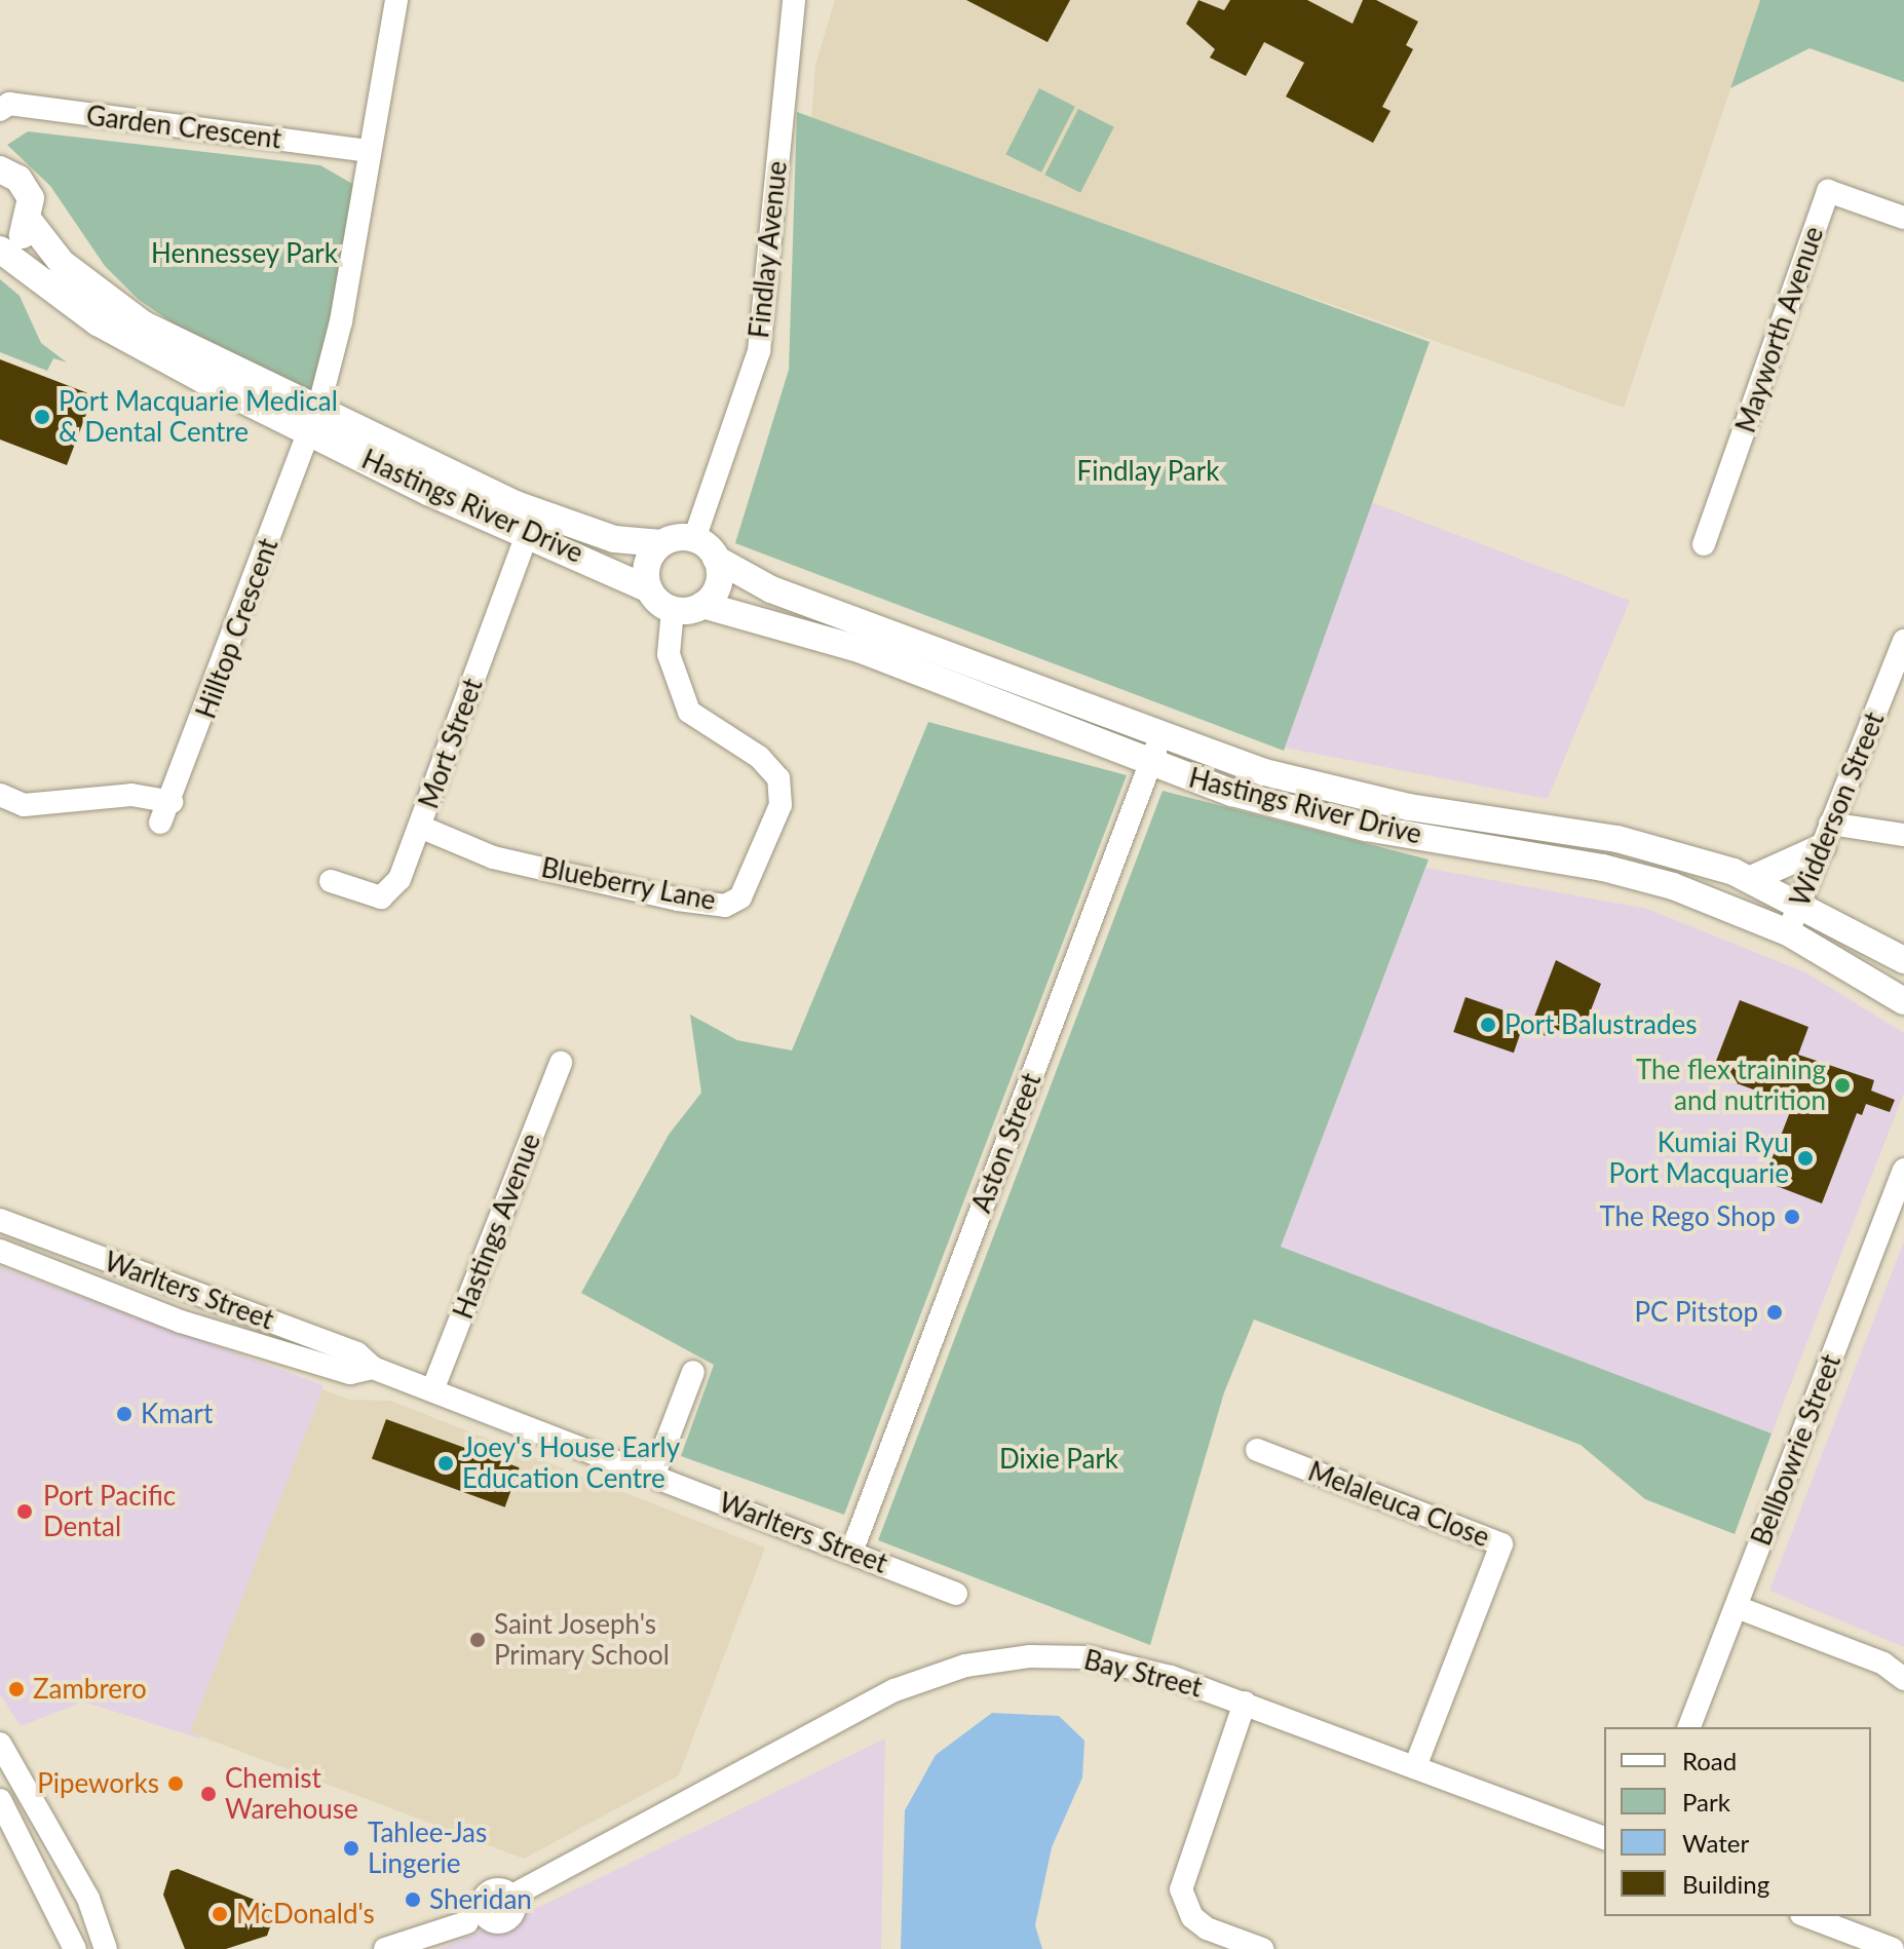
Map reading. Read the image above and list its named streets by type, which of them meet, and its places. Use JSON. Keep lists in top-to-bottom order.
{
  "streets": {
    "main road": ["Hastings River Drive"],
    "street": [
      "Garden Crescent",
      "Findlay Avenue",
      "Mayworth Avenue",
      "Hilltop Crescent",
      "Mort Street",
      "Widderson Street",
      "Blueberry Lane",
      "Aston Street",
      "Hastings Avenue",
      "Warlters Street",
      "Bellbowrie Street",
      "Melaleuca Close",
      "Bay Street"
    ]
  },
  "crossings": [
    ["Findlay Avenue", "Hastings River Drive"],
    ["Findlay Avenue", "Blueberry Lane"],
    ["Hastings River Drive", "Hilltop Crescent"],
    ["Hastings River Drive", "Mort Street"],
    ["Hastings River Drive", "Widderson Street"],
    ["Hastings River Drive", "Blueberry Lane"],
    ["Hastings River Drive", "Aston Street"],
    ["Mort Street", "Blueberry Lane"],
    ["Aston Street", "Warlters Street"],
    ["Hastings Avenue", "Warlters Street"],
    ["Melaleuca Close", "Bay Street"]
  ],
  "parks": ["Hennessey Park", "Findlay Park", "Dixie Park"],
  "places": [
    "Port Macquarie Medical & Dental Centre",
    "Port Balustrades",
    "The flex training and nutrition",
    "Kumiai Ryu Port Macquarie",
    "The Rego Shop",
    "PC Pitstop",
    "Kmart",
    "Joey's House Early Education Centre",
    "Port Pacific Dental",
    "Saint Joseph's Primary School",
    "Zambrero",
    "Pipeworks",
    "Chemist Warehouse",
    "Tahlee-Jas Lingerie",
    "Sheridan",
    "McDonald's"
  ],
  "legend": [
    "Road",
    "Park",
    "Water",
    "Building"
  ]
}
